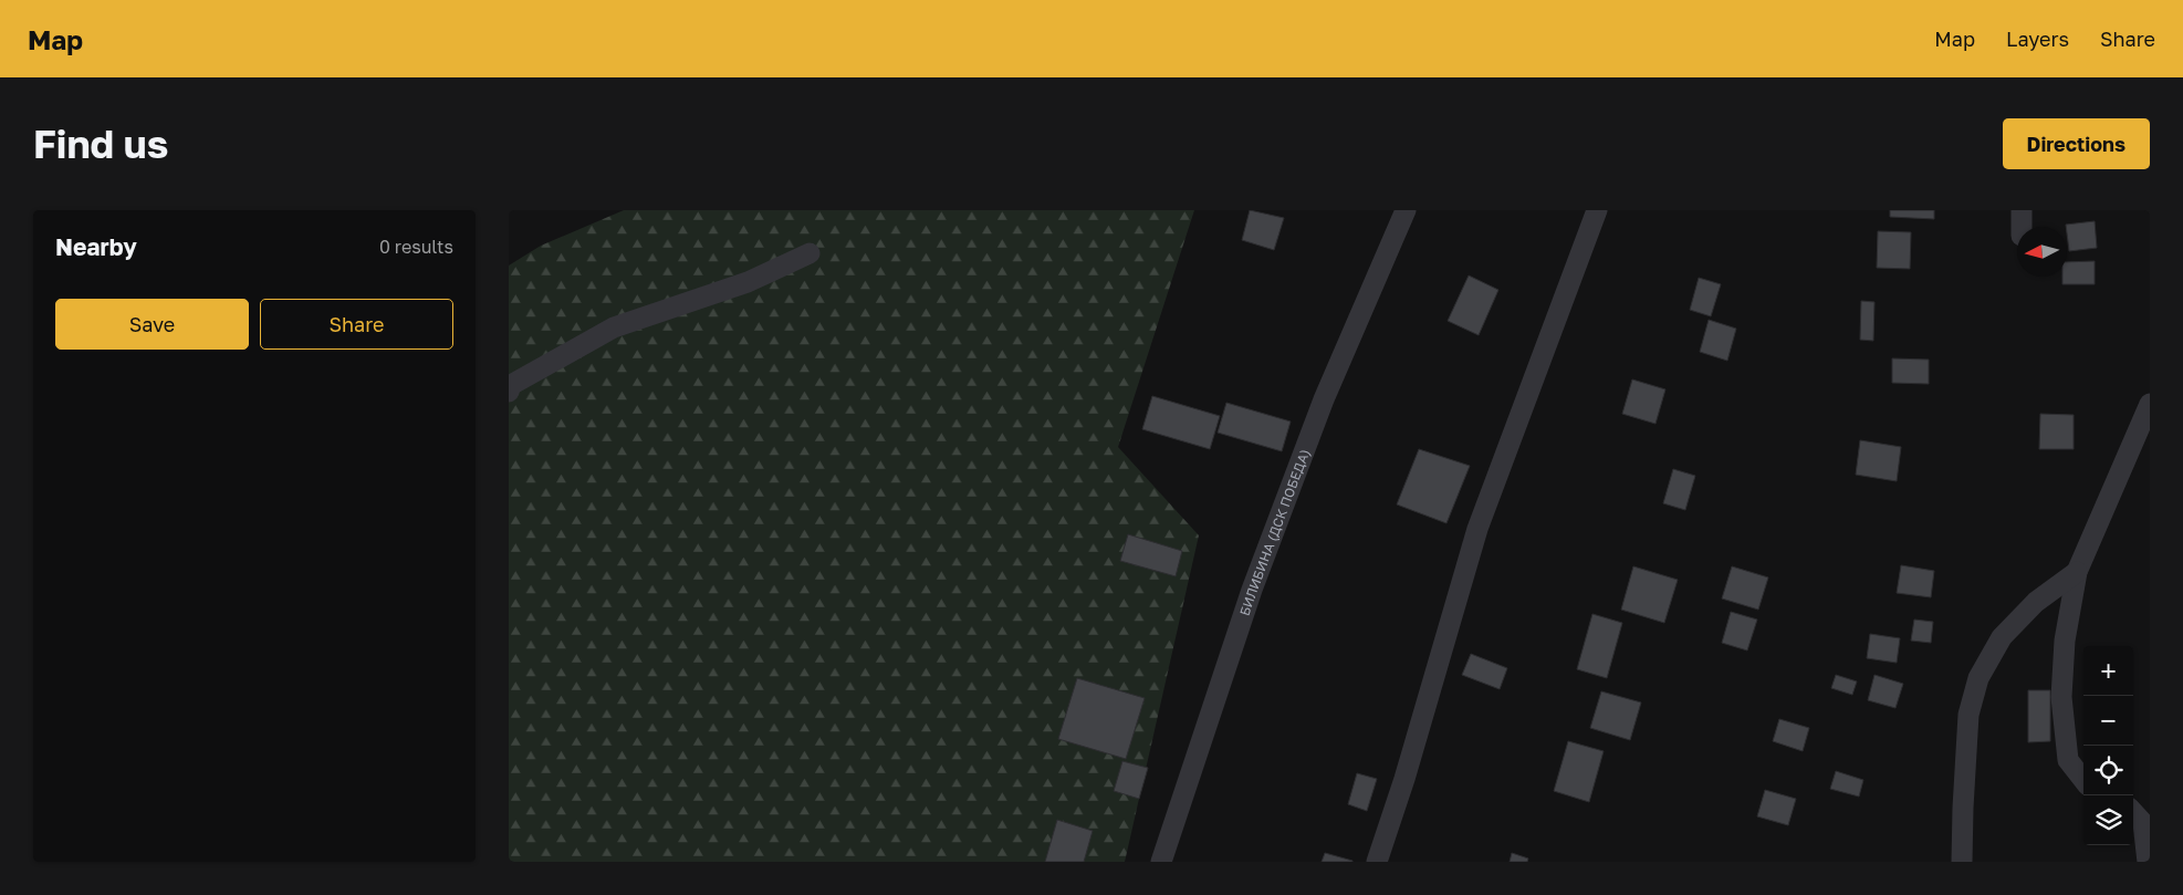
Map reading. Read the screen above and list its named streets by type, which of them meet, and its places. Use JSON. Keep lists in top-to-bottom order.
{
  "streets": {
    "street": ["БИЛИБИНА (ДСК ПОБЕДА)"]
  },
  "north": "left",
  "page": {
    "header": "Map",
    "nav": ["Map", "Layers", "Share"],
    "buttons": [
      "Directions",
      ["Save", "Share"]
    ],
    "title": "Find us",
    "heading": ["Nearby", "0 results"],
    "map_buttons": ["+", "−"]
  }
}
